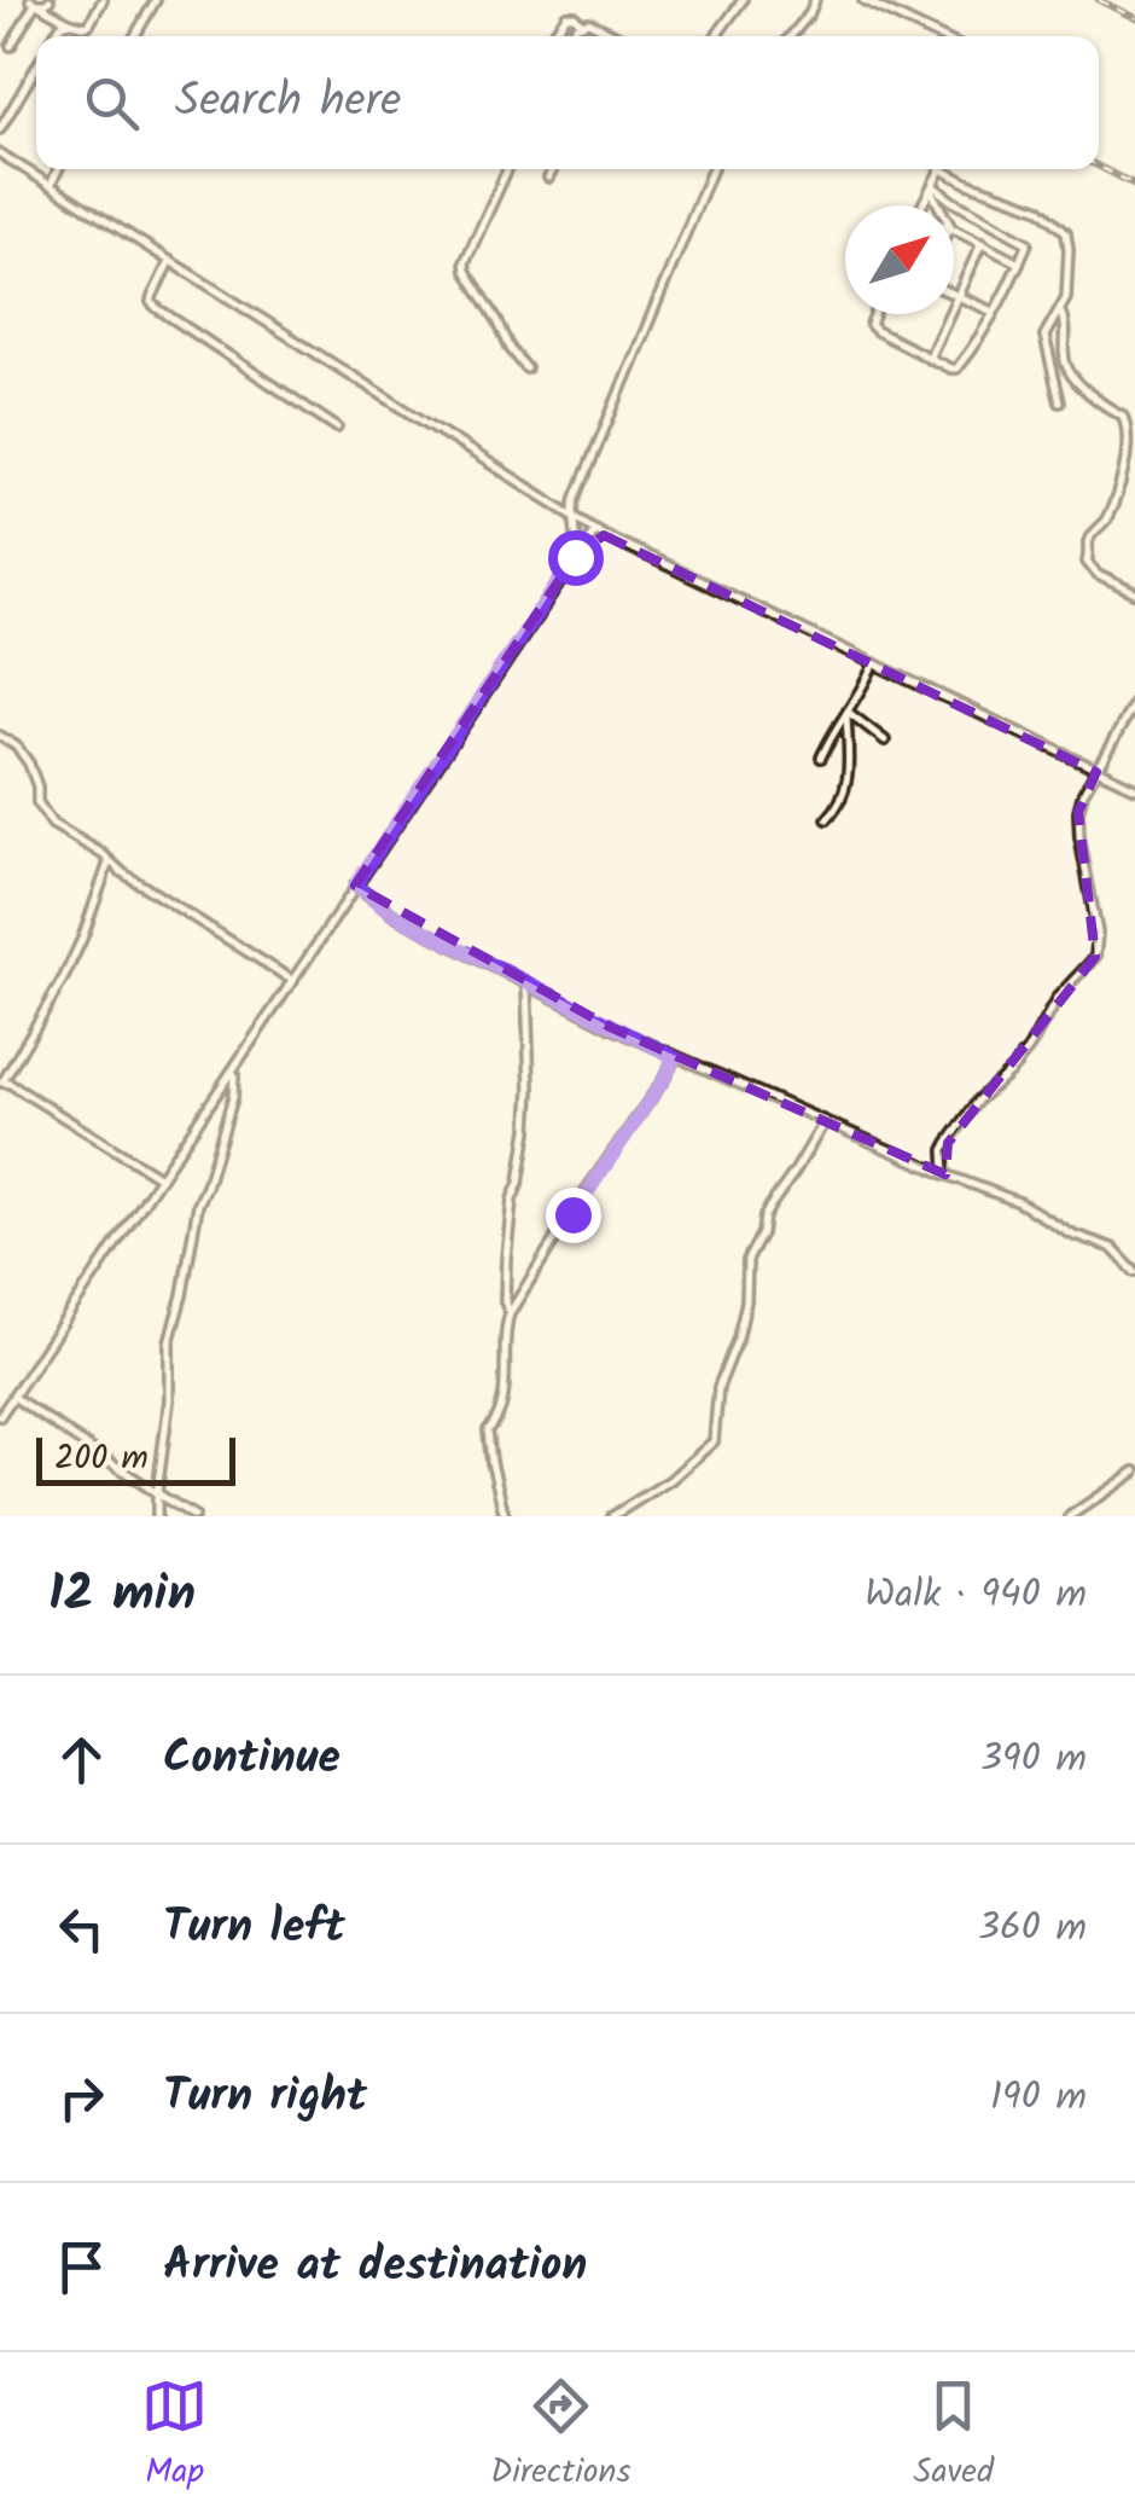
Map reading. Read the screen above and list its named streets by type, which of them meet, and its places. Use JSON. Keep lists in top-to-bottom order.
{
  "scale_bar": "200 m",
  "north": "top right",
  "page": {
    "search": "Search here",
    "scale": "200 m",
    "heading": ["12 min", "Walk · 940 m"],
    "list": [
      ["Continue", "390 m"],
      ["Turn left", "360 m"],
      ["Turn right", "190 m"],
      "Arrive at destination"
    ],
    "nav": ["Map", "Directions", "Saved"]
  }
}
